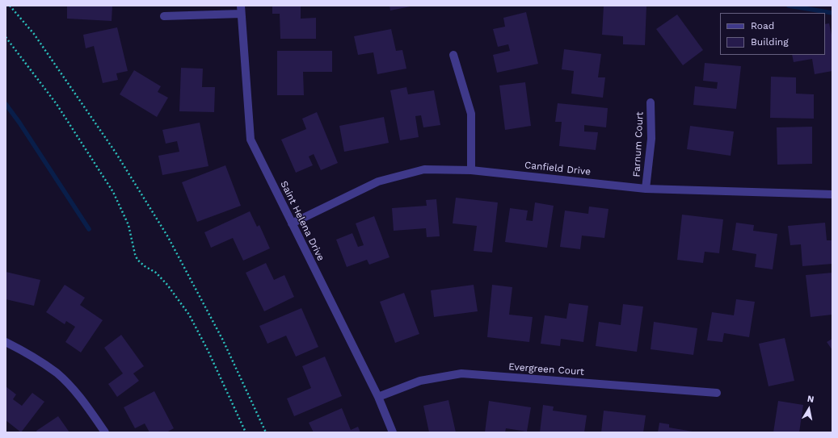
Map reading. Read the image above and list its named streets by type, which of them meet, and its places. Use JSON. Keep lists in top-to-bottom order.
{
  "streets": {
    "street": [
      "Farnum Court",
      "Canfield Drive",
      "Saint Helena Drive",
      "Evergreen Court"
    ]
  },
  "crossings": [
    ["Farnum Court", "Canfield Drive"],
    ["Canfield Drive", "Saint Helena Drive"],
    ["Saint Helena Drive", "Evergreen Court"]
  ],
  "legend": ["Road", "Building"],
  "north": "top"
}
